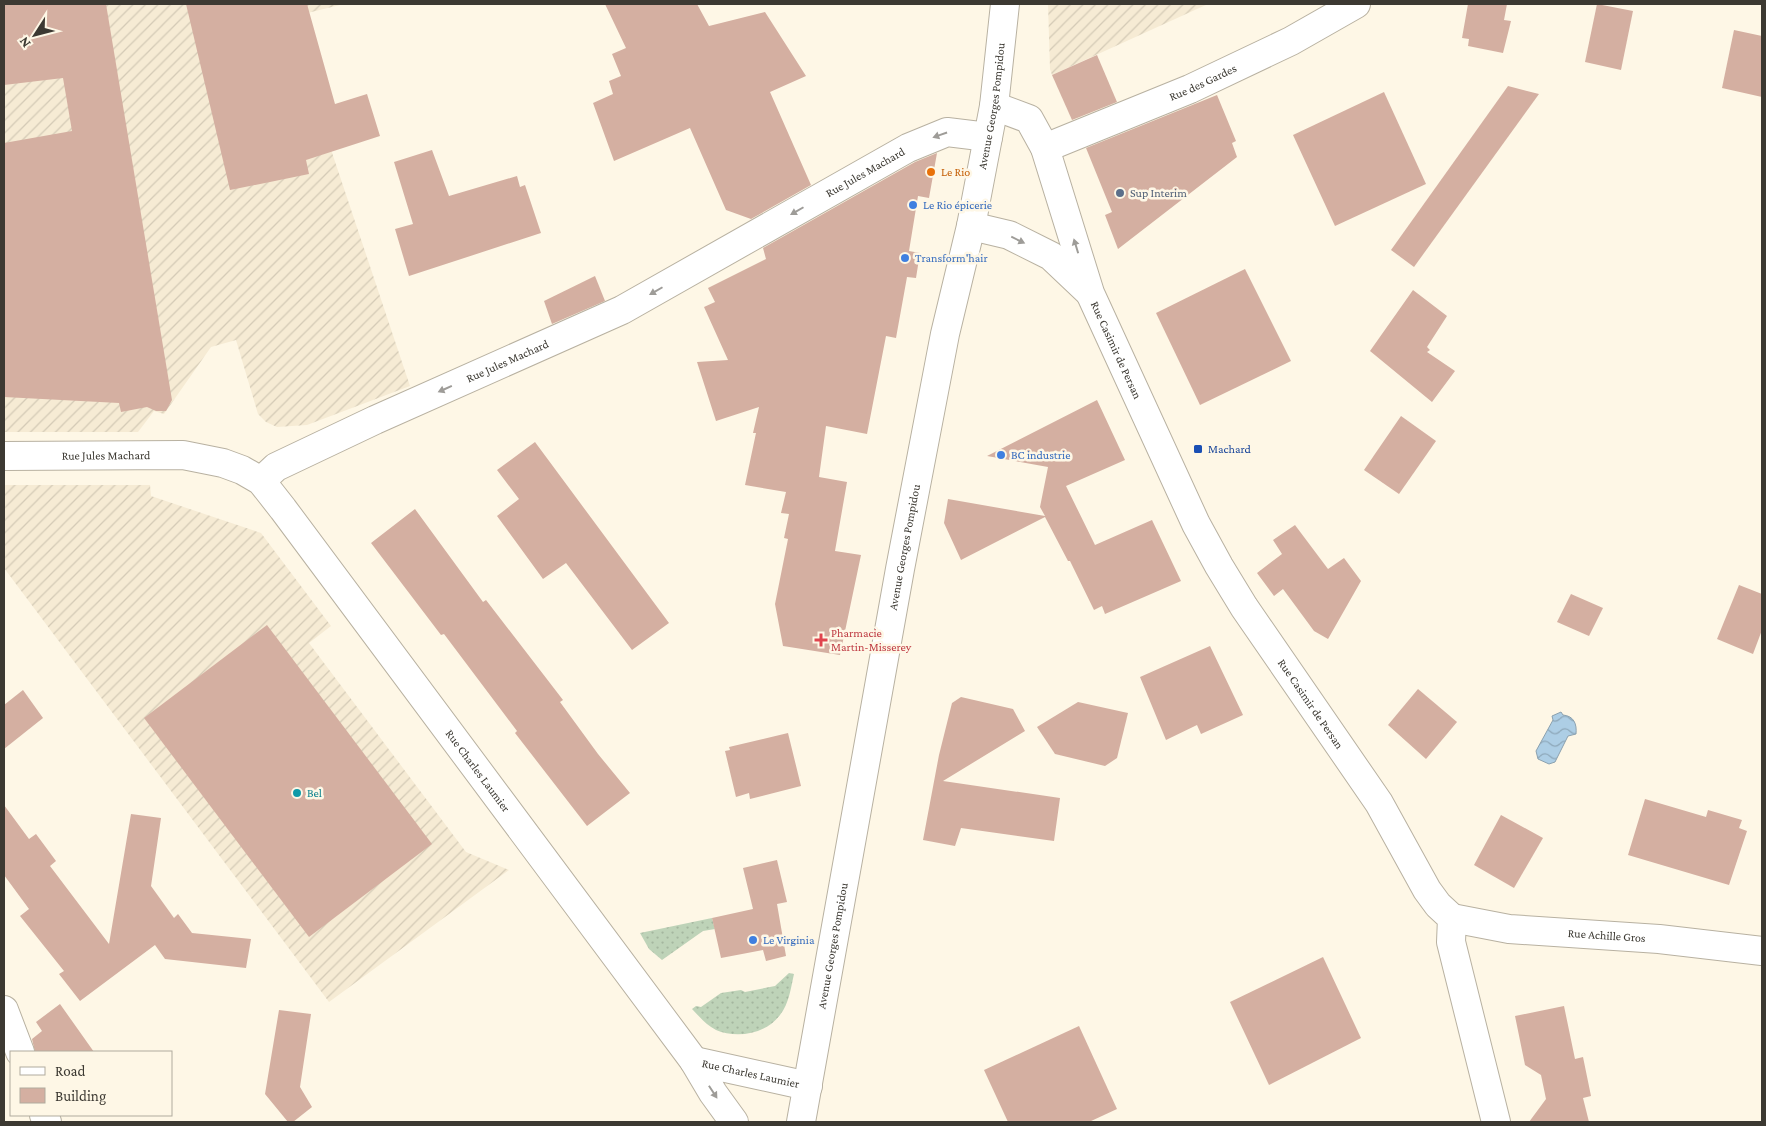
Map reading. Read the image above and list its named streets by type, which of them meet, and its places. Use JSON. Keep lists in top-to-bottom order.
{
  "streets": {
    "street": [
      "Rue des Gardes",
      "Avenue Georges Pompidou",
      "Rue Jules Machard",
      "Rue Casimir de Persan",
      "Rue Charles Laumier",
      "Rue Achille Gros"
    ]
  },
  "crossings": [
    ["Rue des Gardes", "Rue Casimir de Persan"],
    ["Avenue Georges Pompidou", "Rue Jules Machard"],
    ["Avenue Georges Pompidou", "Rue Casimir de Persan"],
    ["Avenue Georges Pompidou", "Rue Charles Laumier"],
    ["Rue Jules Machard", "Rue Charles Laumier"],
    ["Rue Casimir de Persan", "Rue Achille Gros"]
  ],
  "one_way": ["Rue Jules Machard"],
  "places": {
    "other": [
      "Le Rio",
      "Sup Interim",
      "Le Rio épicerie",
      "Transform'hair",
      "BC industrie",
      "Bel",
      "Le Virginia"
    ],
    "transit": ["Machard"],
    "health": ["Pharmacie Martin-Misserey"]
  },
  "legend": ["Road", "Building"],
  "north": "bottom left"
}
